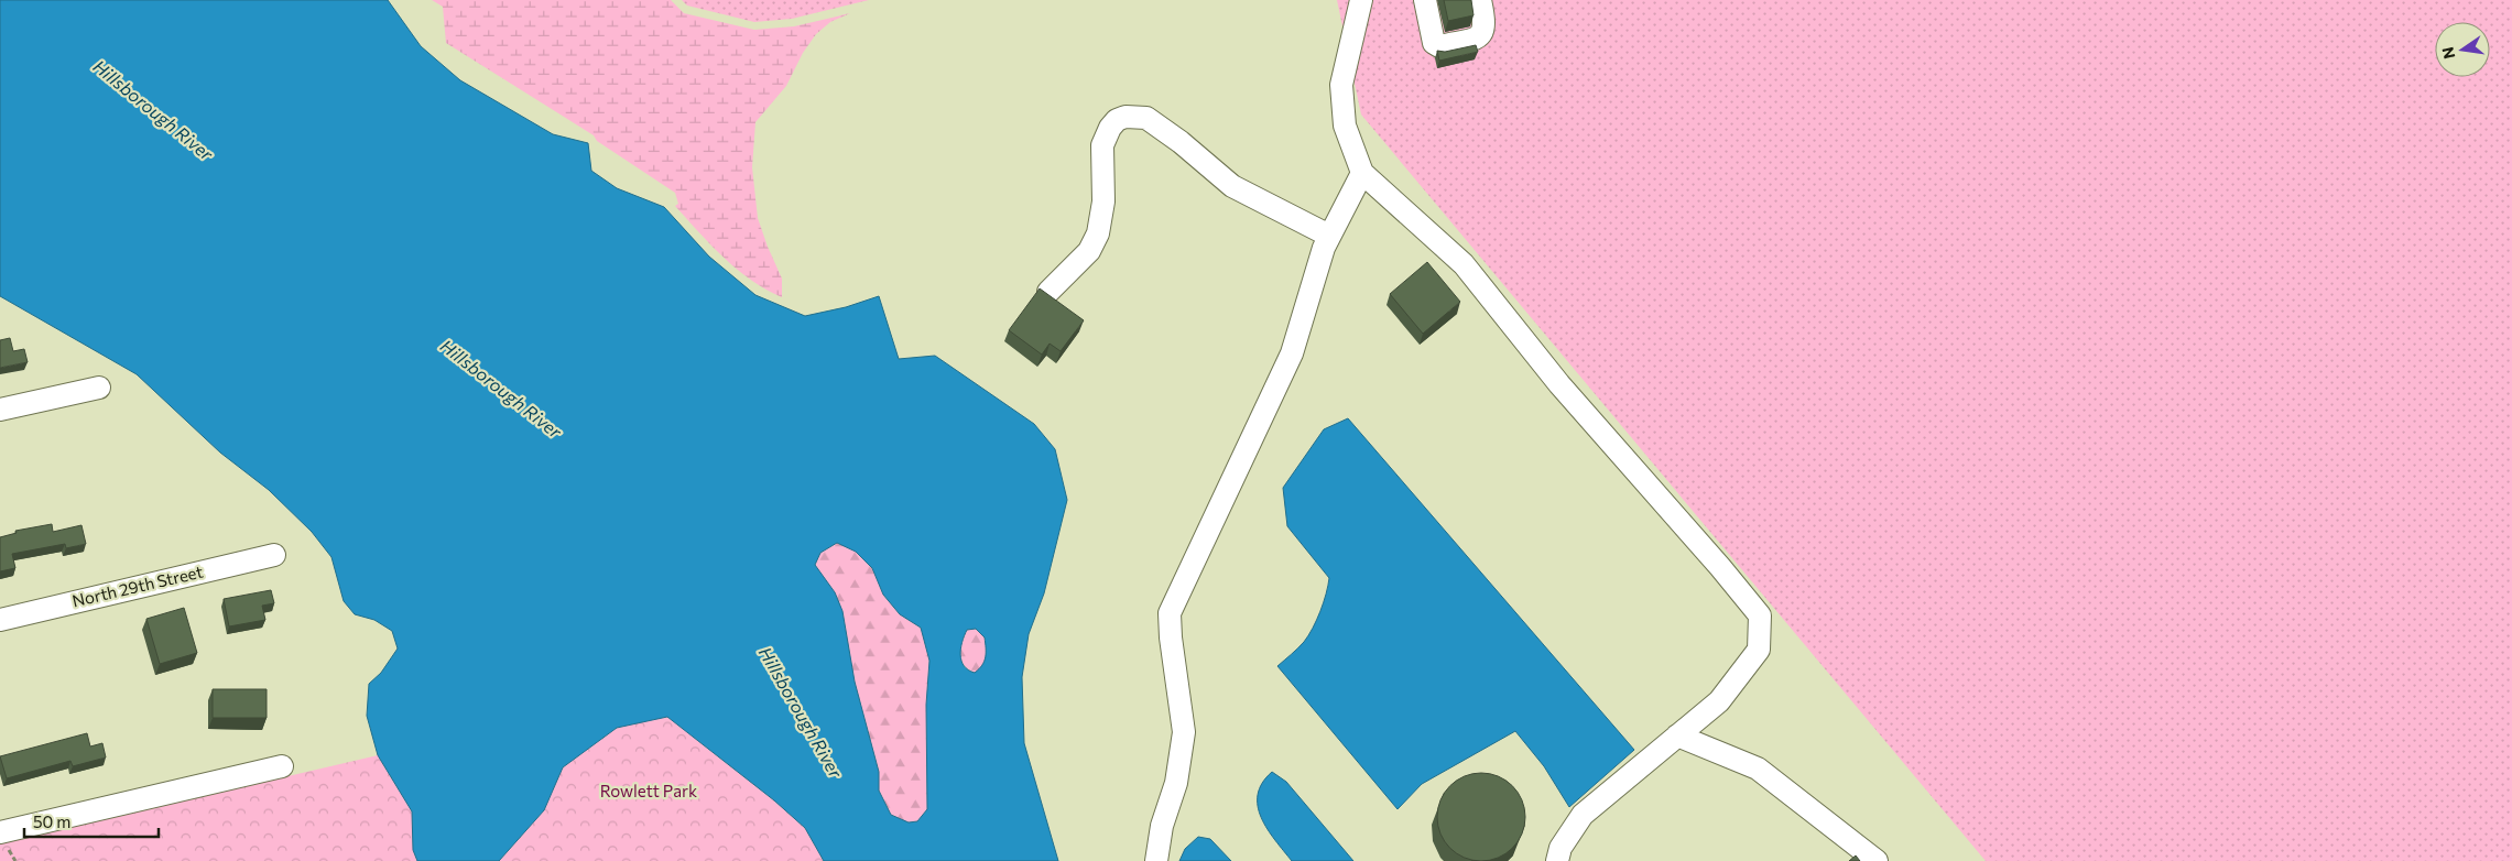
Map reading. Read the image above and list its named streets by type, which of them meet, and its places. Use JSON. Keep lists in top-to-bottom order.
{
  "streets": {
    "street": ["North 29th Street"]
  },
  "water": ["Hillsborough River"],
  "parks": ["Rowlett Park"],
  "scale_bar": "50 m",
  "north": "left"
}
